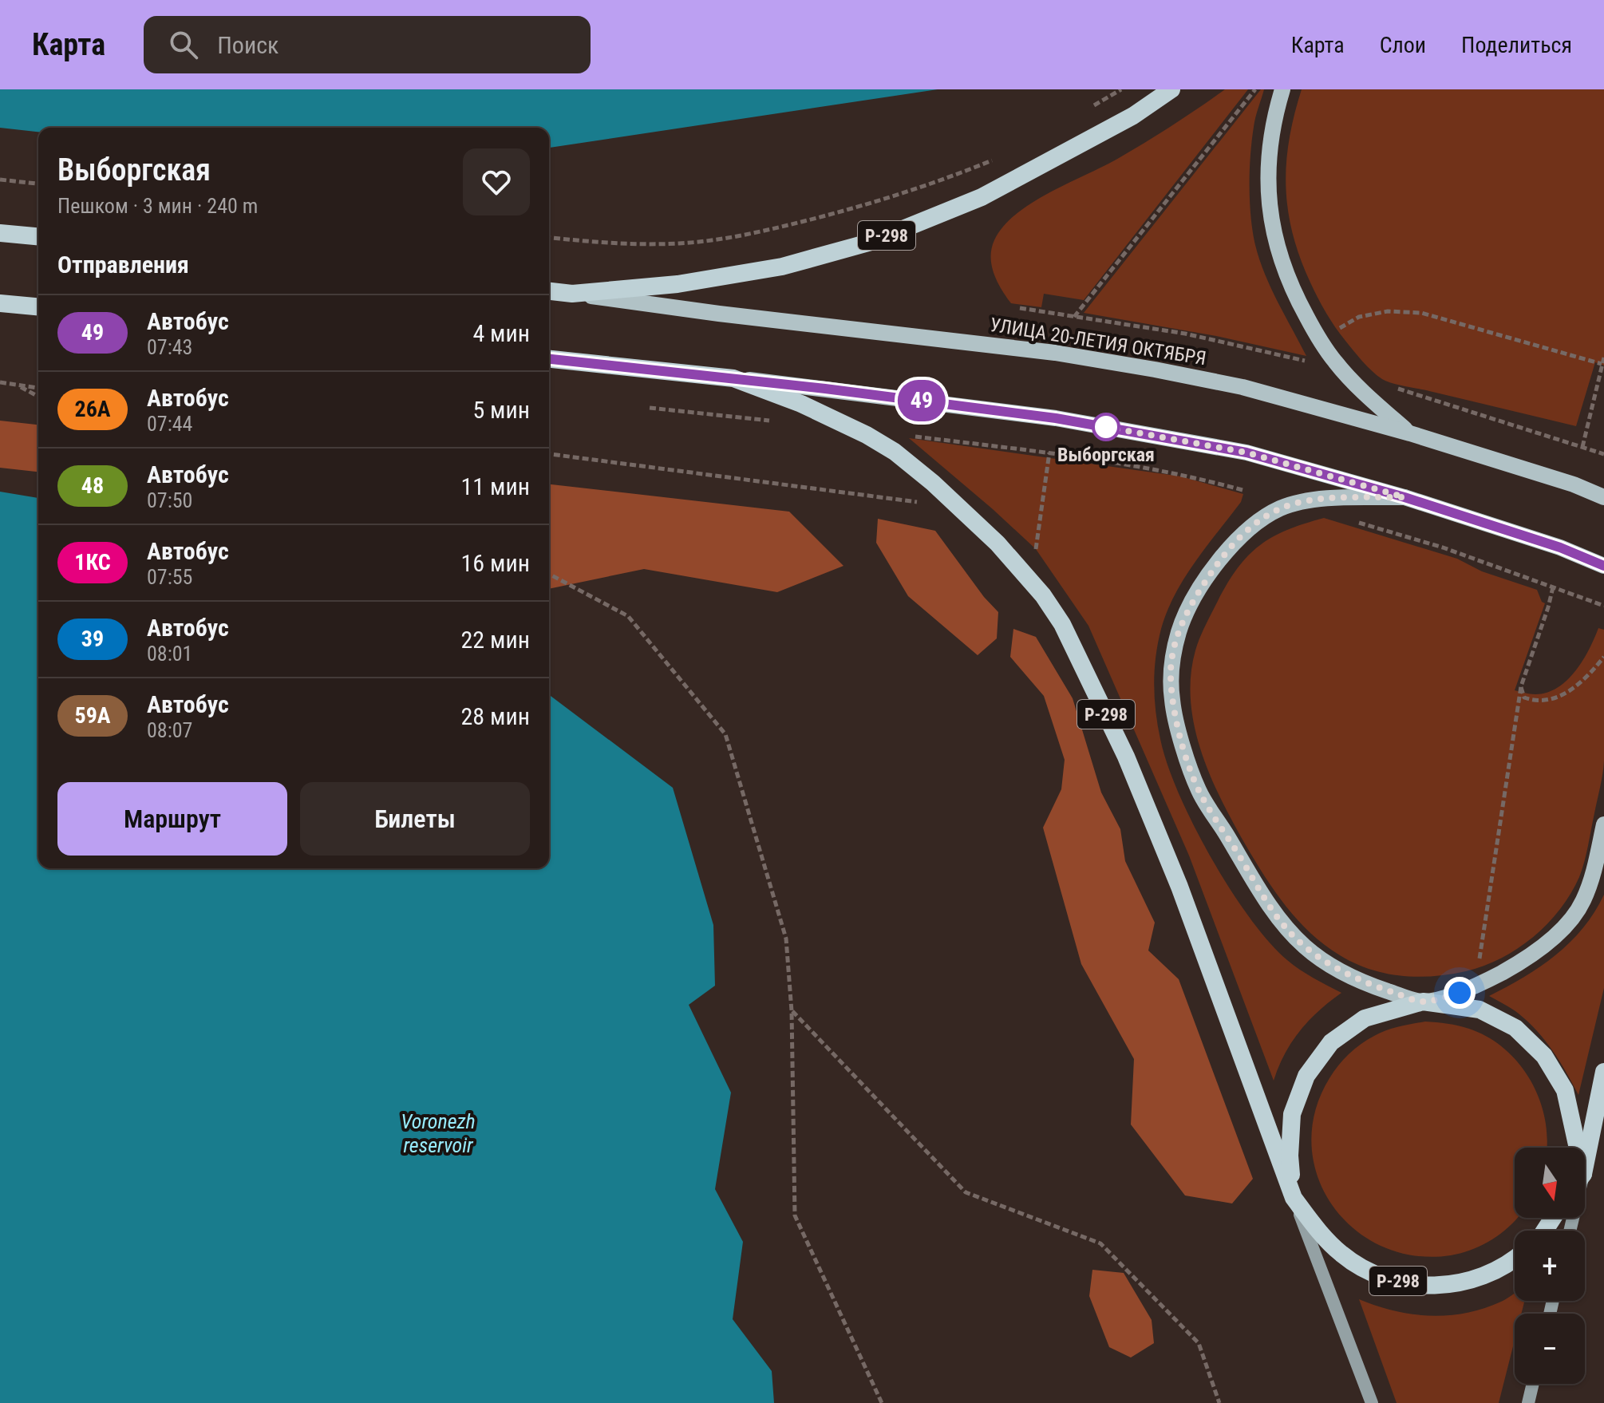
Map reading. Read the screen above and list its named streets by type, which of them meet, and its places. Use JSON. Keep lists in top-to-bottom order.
{
  "streets": {
    "highway": ["Р-298"],
    "main road": ["УЛИЦА 20-ЛЕТИЯ ОКТЯБРЯ"]
  },
  "crossings": [
    ["Р-298", "УЛИЦА 20-ЛЕТИЯ ОКТЯБРЯ"]
  ],
  "water": ["Voronezh reservoir"],
  "places": ["Выборгская"],
  "lines": ["bus line 49"],
  "north": "bottom",
  "page": {
    "header": "Карта",
    "search": "Поиск",
    "nav": ["Карта", "Слои", "Поделиться"],
    "on_map": "49",
    "heading": [
      ["Выборгская", "Пешком · 3 мин · 240 m"],
      "Отправления"
    ],
    "list": [
      {
        "mark": "49",
        "name": "Автобус",
        "note": "07:43",
        "value": "4 мин"
      },
      {
        "mark": "26А",
        "name": "Автобус",
        "note": "07:44",
        "value": "5 мин"
      },
      {
        "mark": "48",
        "name": "Автобус",
        "note": "07:50",
        "value": "11 мин"
      },
      {
        "mark": "1КС",
        "name": "Автобус",
        "note": "07:55",
        "value": "16 мин"
      },
      {
        "mark": "39",
        "name": "Автобус",
        "note": "08:01",
        "value": "22 мин"
      },
      {
        "mark": "59А",
        "name": "Автобус",
        "note": "08:07",
        "value": "28 мин"
      }
    ],
    "buttons": ["Маршрут", "Билеты"],
    "map_buttons": ["+", "−"]
  }
}
